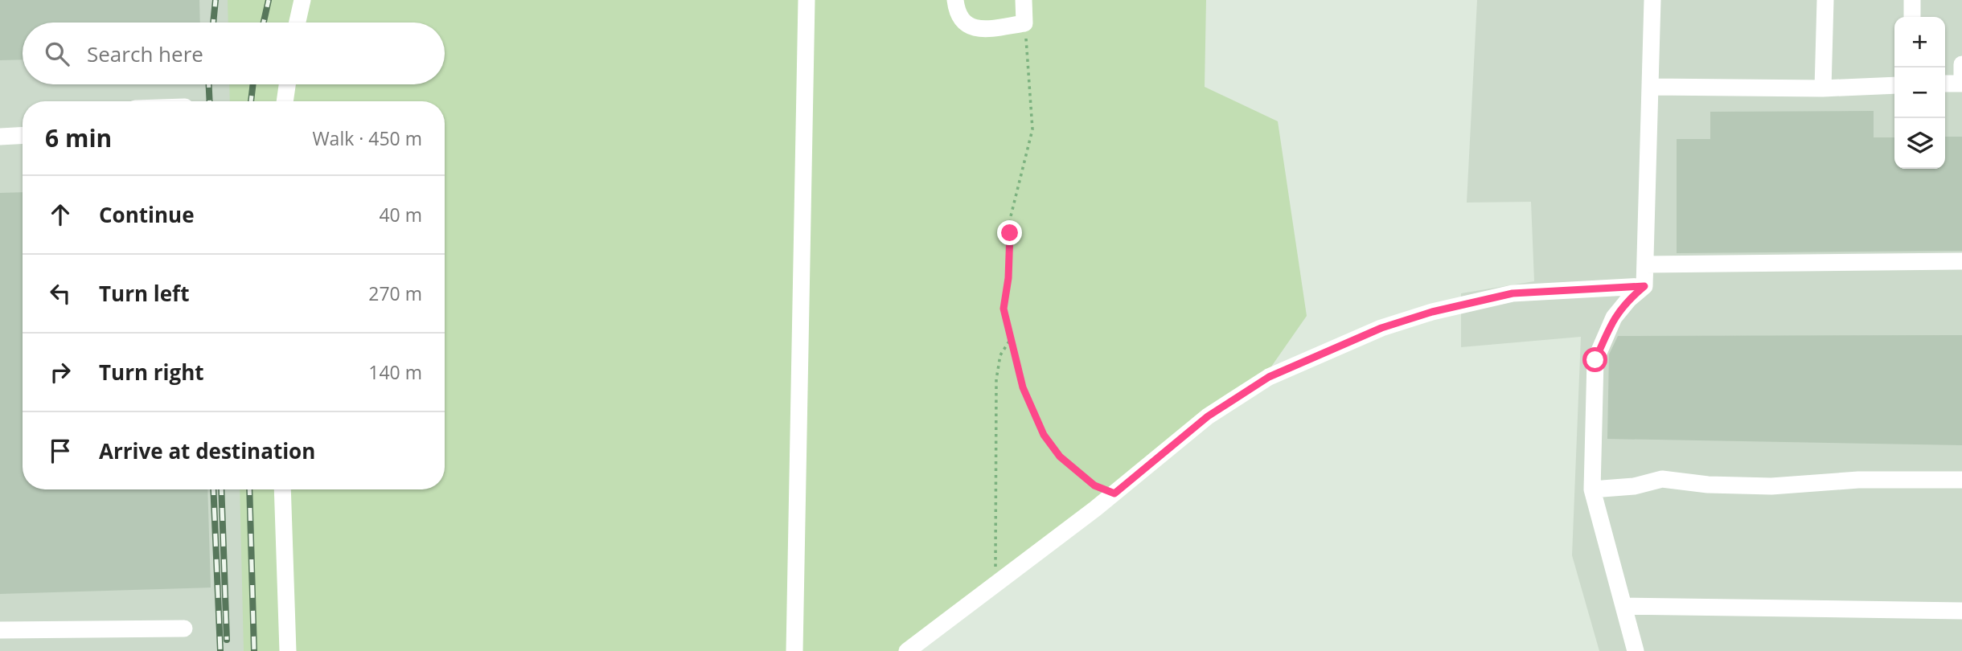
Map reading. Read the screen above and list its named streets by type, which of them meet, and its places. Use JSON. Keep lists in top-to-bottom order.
{
  "page": {
    "map_buttons": ["+", "−"],
    "search": "Search here",
    "heading": ["6 min", "Walk · 450 m"],
    "list": [
      ["Continue", "40 m"],
      ["Turn left", "270 m"],
      ["Turn right", "140 m"],
      "Arrive at destination"
    ]
  }
}
